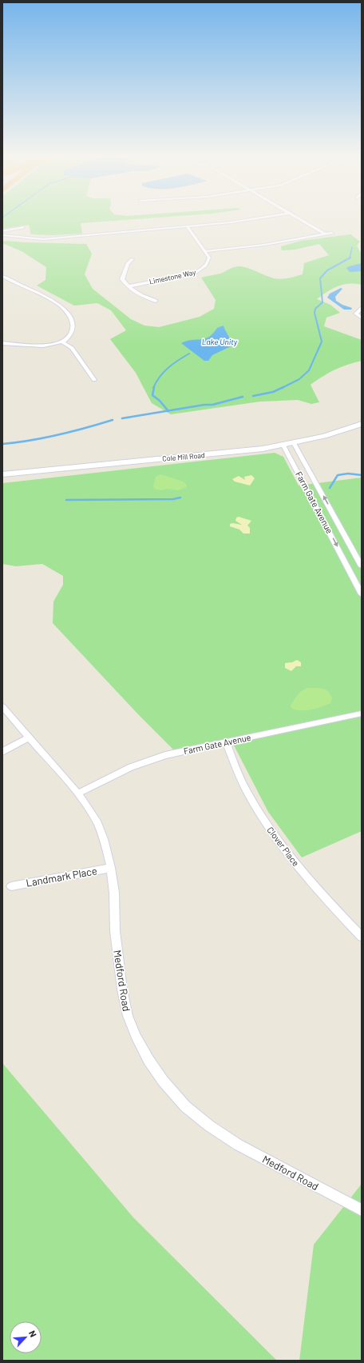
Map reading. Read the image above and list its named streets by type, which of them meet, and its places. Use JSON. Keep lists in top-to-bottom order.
{
  "streets": {
    "street": [
      "Limestone Way",
      "Cole Mill Road",
      "Farm Gate Avenue",
      "Clover Place",
      "Landmark Place",
      "Medford Road"
    ]
  },
  "crossings": [
    ["Cole Mill Road", "Farm Gate Avenue"],
    ["Farm Gate Avenue", "Clover Place"],
    ["Farm Gate Avenue", "Medford Road"],
    ["Landmark Place", "Medford Road"]
  ],
  "water": ["Lake Unity"],
  "north": "top right"
}
